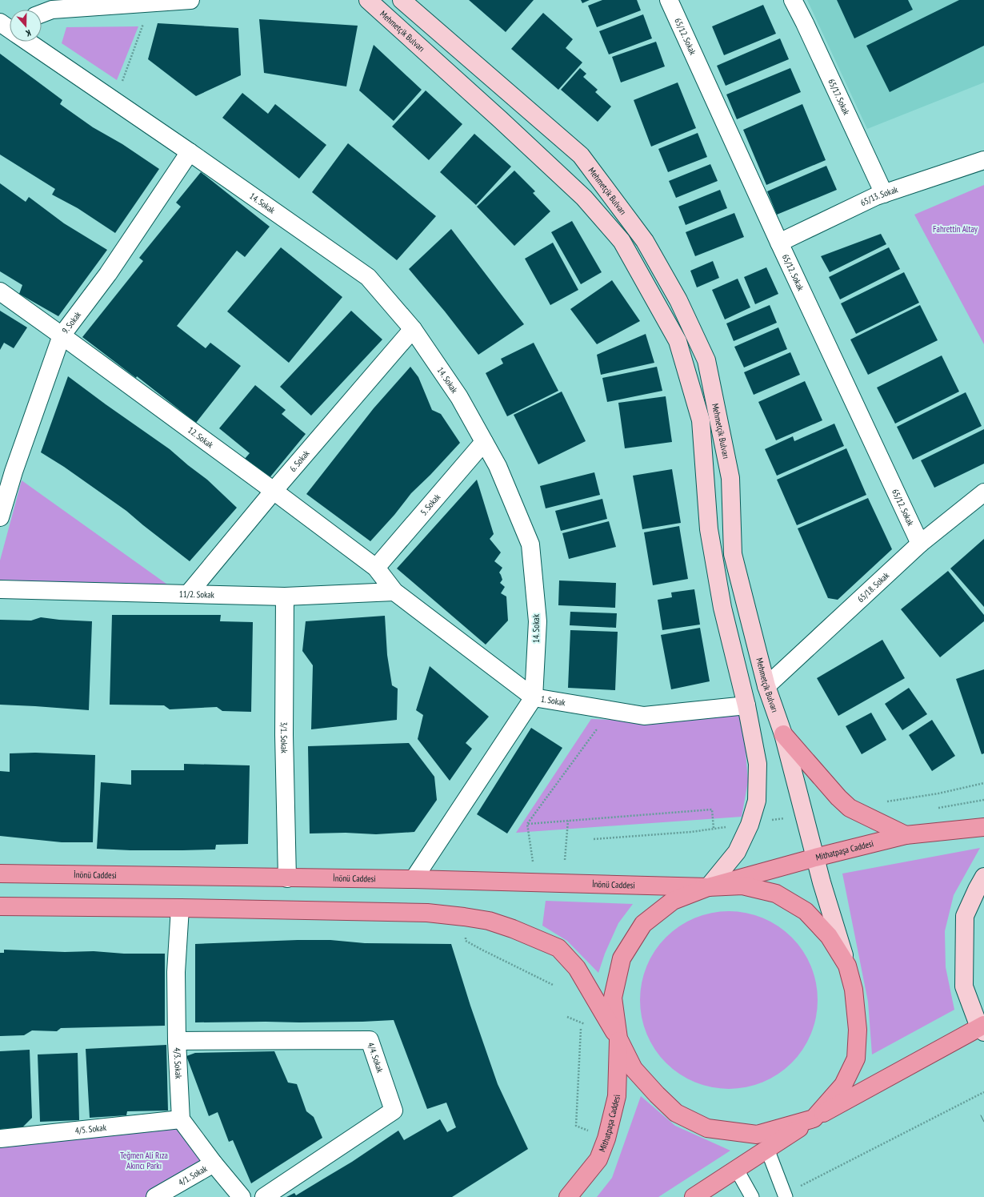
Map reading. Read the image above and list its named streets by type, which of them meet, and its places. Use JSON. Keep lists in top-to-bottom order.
{
  "streets": {
    "main road": ["Mehmetçik Bulvarı", "Mithatpaşa Caddesi", "İnönü Caddesi"],
    "street": [
      "65/12. Sokak",
      "65/17. Sokak",
      "65/13. Sokak",
      "14. Sokak",
      "9. Sokak",
      "12. Sokak",
      "6. Sokak",
      "5. Sokak",
      "65/18. Sokak",
      "11/2. Sokak",
      "1. Sokak",
      "3/1. Sokak",
      "4/4. Sokak",
      "4/3. Sokak",
      "4/5. Sokak",
      "4/1. Sokak"
    ]
  },
  "crossings": [
    ["Mehmetçik Bulvarı", "65/18. Sokak"],
    ["Mehmetçik Bulvarı", "1. Sokak"],
    ["Mehmetçik Bulvarı", "Mithatpaşa Caddesi"],
    ["Mehmetçik Bulvarı", "İnönü Caddesi"],
    ["65/12. Sokak", "65/13. Sokak"],
    ["65/12. Sokak", "65/18. Sokak"],
    ["65/17. Sokak", "65/13. Sokak"],
    ["14. Sokak", "9. Sokak"],
    ["14. Sokak", "6. Sokak"],
    ["14. Sokak", "5. Sokak"],
    ["14. Sokak", "1. Sokak"],
    ["9. Sokak", "12. Sokak"],
    ["12. Sokak", "6. Sokak"],
    ["12. Sokak", "5. Sokak"],
    ["12. Sokak", "11/2. Sokak"],
    ["12. Sokak", "1. Sokak"],
    ["6. Sokak", "11/2. Sokak"],
    ["11/2. Sokak", "1. Sokak"],
    ["11/2. Sokak", "3/1. Sokak"],
    ["3/1. Sokak", "İnönü Caddesi"],
    ["Mithatpaşa Caddesi", "İnönü Caddesi"],
    ["4/4. Sokak", "4/3. Sokak"],
    ["4/3. Sokak", "4/5. Sokak"]
  ],
  "parks": ["Fahrettin Altay", "Teğmen Ali Rıza Akıncı Parkı"],
  "north": "bottom"
}
